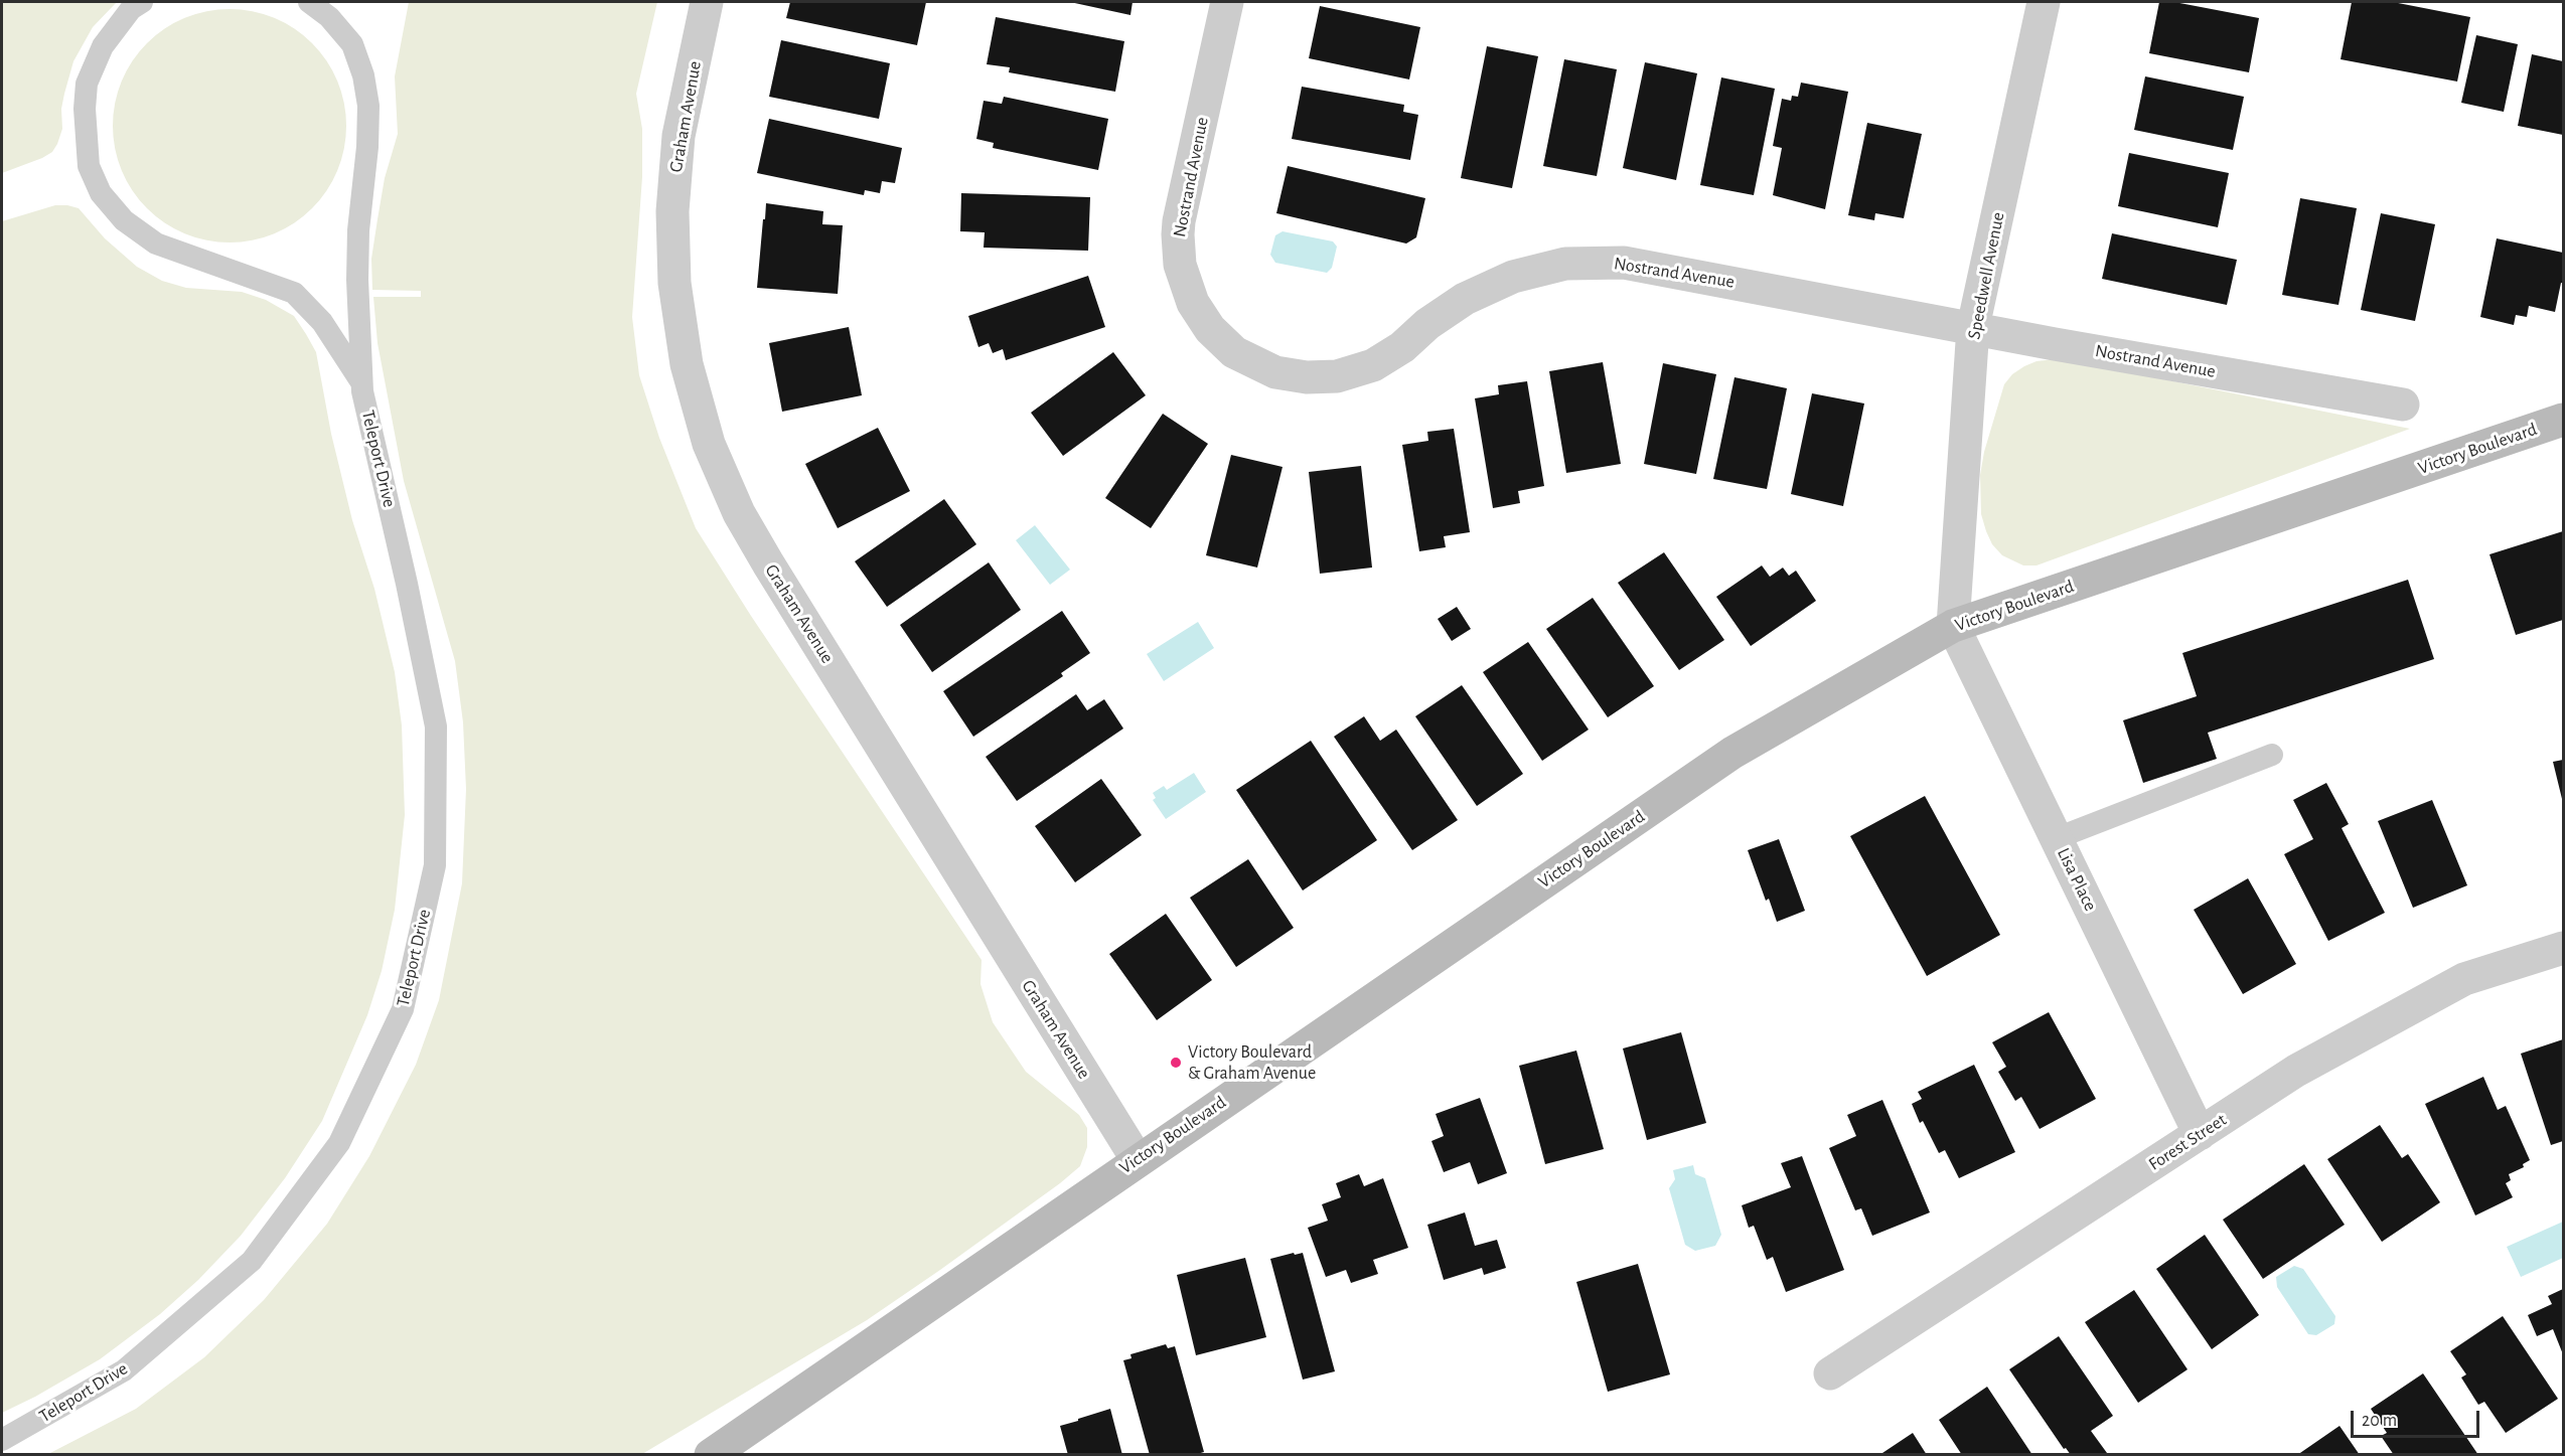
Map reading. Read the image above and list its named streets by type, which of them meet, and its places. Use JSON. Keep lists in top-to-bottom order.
{
  "streets": {
    "main road": ["Victory Boulevard"],
    "street": [
      "Graham Avenue",
      "Nostrand Avenue",
      "Speedwell Avenue",
      "Lisa Place",
      "Forest Street"
    ],
    "lane": ["Teleport Drive"]
  },
  "crossings": [
    ["Graham Avenue", "Victory Boulevard"],
    ["Nostrand Avenue", "Speedwell Avenue"],
    ["Speedwell Avenue", "Victory Boulevard"],
    ["Speedwell Avenue", "Lisa Place"],
    ["Victory Boulevard", "Lisa Place"],
    ["Lisa Place", "Forest Street"]
  ],
  "places": ["Victory Boulevard & Graham Avenue"],
  "scale_bar": "20 m"
}
